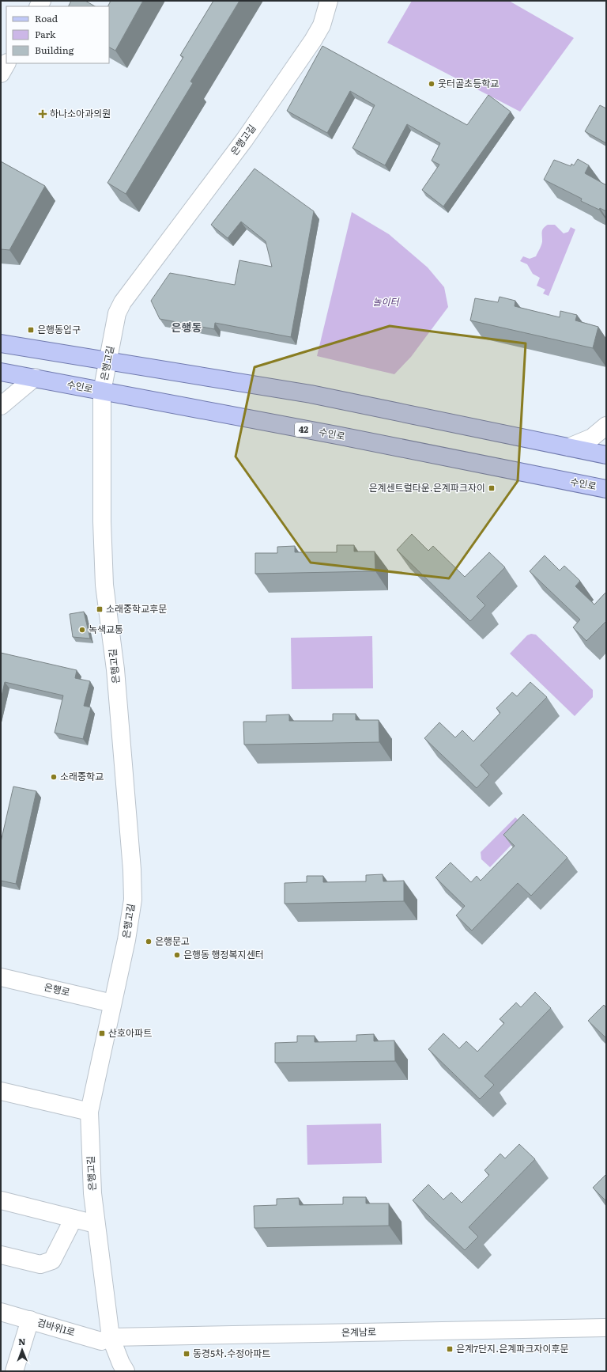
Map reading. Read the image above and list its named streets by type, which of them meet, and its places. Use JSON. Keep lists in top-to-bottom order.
{
  "streets": {
    "main road": ["수인로", "42"],
    "street": [
      "은행고길",
      "은행로",
      "검바위1로",
      "은계남로"
    ]
  },
  "crossings": [
    ["은행고길", "수인로"],
    ["은행고길", "은행로"],
    ["은행고길", "검바위1로"],
    ["은행고길", "은계남로"],
    ["검바위1로", "은계남로"]
  ],
  "districts": ["은행동"],
  "parks": ["놀이터"],
  "places": {
    "other": [
      "웃터골초등학교",
      "녹색교통",
      "소래중학교",
      "은행문고",
      "은행동 행정복지센터"
    ],
    "health": ["하나소아과의원"],
    "transit": [
      "은행동입구",
      "은계센트럴타운.은계파크자이",
      "소래중학교후문",
      "산호아파트",
      "은계7단지.은계파크자이후문",
      "동경5차.수정아파트"
    ]
  },
  "legend": ["Road", "Park", "Building"],
  "north": "top"
}
